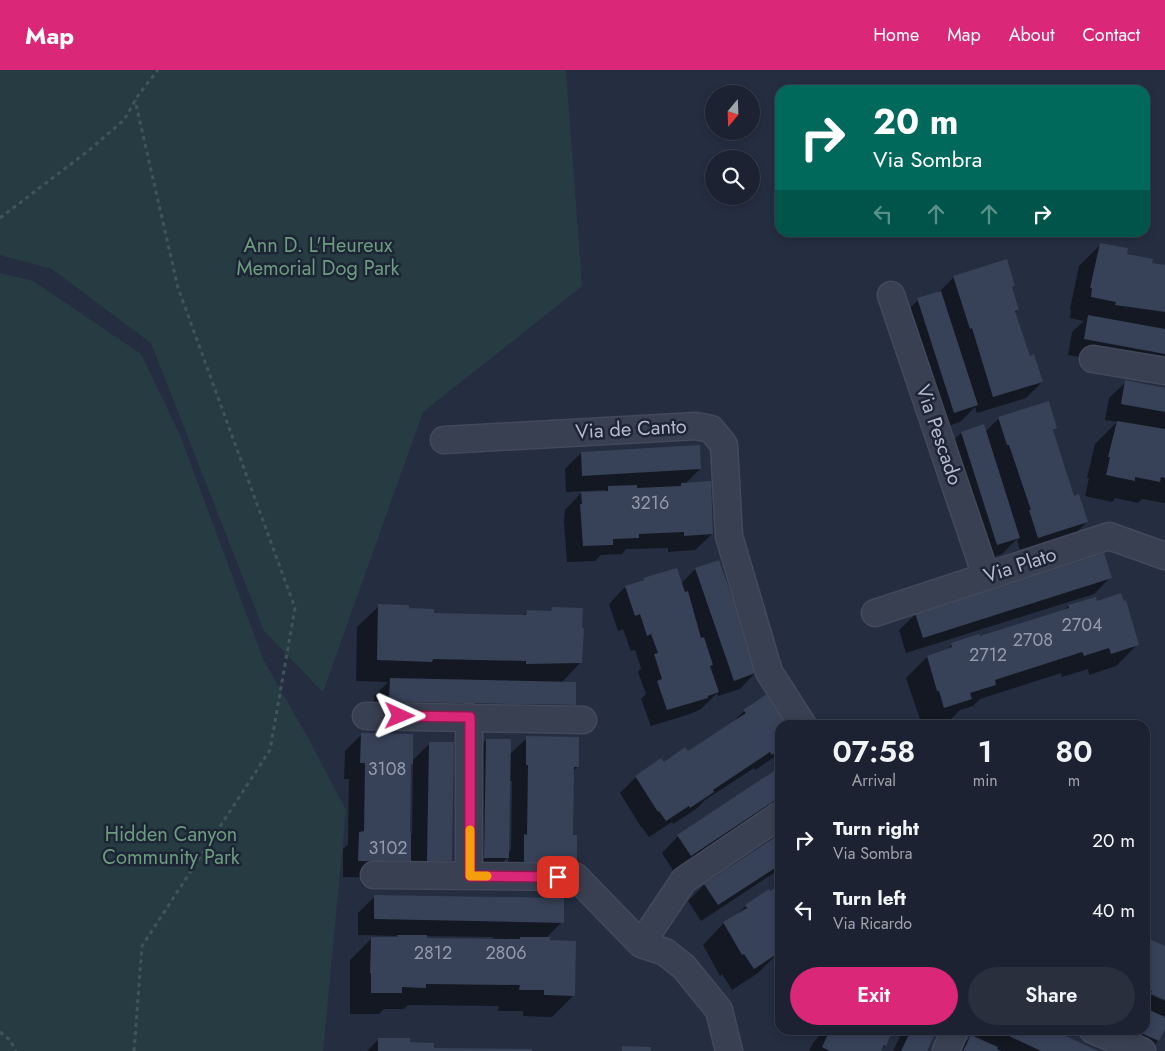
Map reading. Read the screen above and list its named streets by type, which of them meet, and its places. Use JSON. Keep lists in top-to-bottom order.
{
  "streets": {
    "street": ["Via de Canto", "Via Pescado", "Via Plato"]
  },
  "crossings": [
    ["Via Pescado", "Via Plato"]
  ],
  "parks": ["Ann D. L'Heureux Memorial Dog Park", "Hidden Canyon Community Park"],
  "house_numbers": [
    "3216",
    "2704",
    "2708",
    "2712",
    "3108",
    "3102",
    "2812",
    "2806"
  ],
  "north": "bottom",
  "page": {
    "header": "Map",
    "nav": [
      "Home",
      "Map",
      "About",
      "Contact"
    ],
    "turn": ["20 m", "Via Sombra"],
    "eta": [
      "07:58",
      "Arrival",
      "1",
      "min",
      "80",
      "m"
    ],
    "list": [
      {
        "name": "Turn right",
        "note": "Via Sombra",
        "value": "20 m"
      },
      {
        "name": "Turn left",
        "note": "Via Ricardo",
        "value": "40 m"
      }
    ],
    "buttons": ["Exit", "Share"]
  }
}
